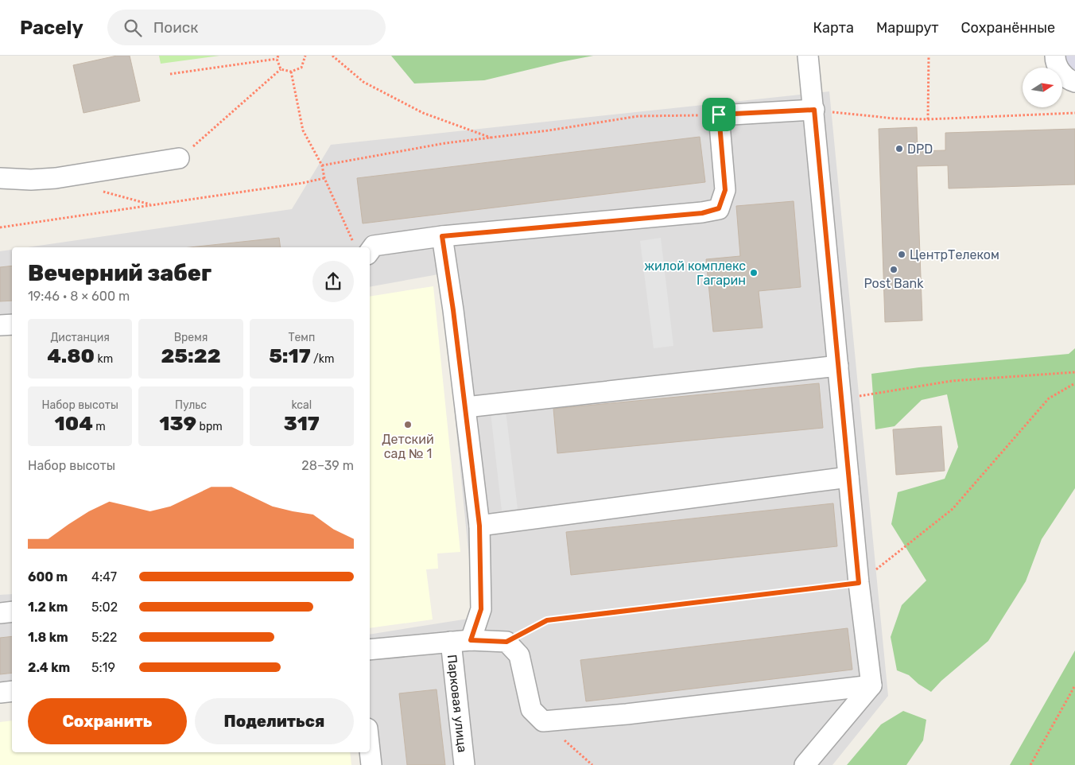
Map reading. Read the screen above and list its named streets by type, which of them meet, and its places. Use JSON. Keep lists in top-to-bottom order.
{
  "streets": {
    "street": ["Парковая улица"]
  },
  "places": [
    "DPD",
    "ЦентрТелеком",
    "Post Bank",
    "жилой комплекс Гагарин",
    "Детский сад № 1"
  ],
  "north": "right",
  "page": {
    "header": "Pacely",
    "search": "Поиск",
    "nav": ["Карта", "Маршрут", "Сохранённые"],
    "heading": ["Вечерний забег", "19:46 · 8 × 600 m"],
    "stats": [
      ["Дистанция", "4.80 km"],
      ["Время", "25:22"],
      ["Темп", "5:17 /km"],
      ["Набор высоты", "104 m"],
      ["Пульс", "139 bpm"],
      ["kcal", "317"]
    ],
    "chart": ["Набор высоты", "28–39 m"],
    "list": [
      {
        "name": "600 m",
        "note": "4:47"
      },
      {
        "name": "1.2 km",
        "note": "5:02"
      },
      {
        "name": "1.8 km",
        "note": "5:22"
      },
      {
        "name": "2.4 km",
        "note": "5:19"
      }
    ],
    "buttons": ["Сохранить", "Поделиться"]
  }
}
